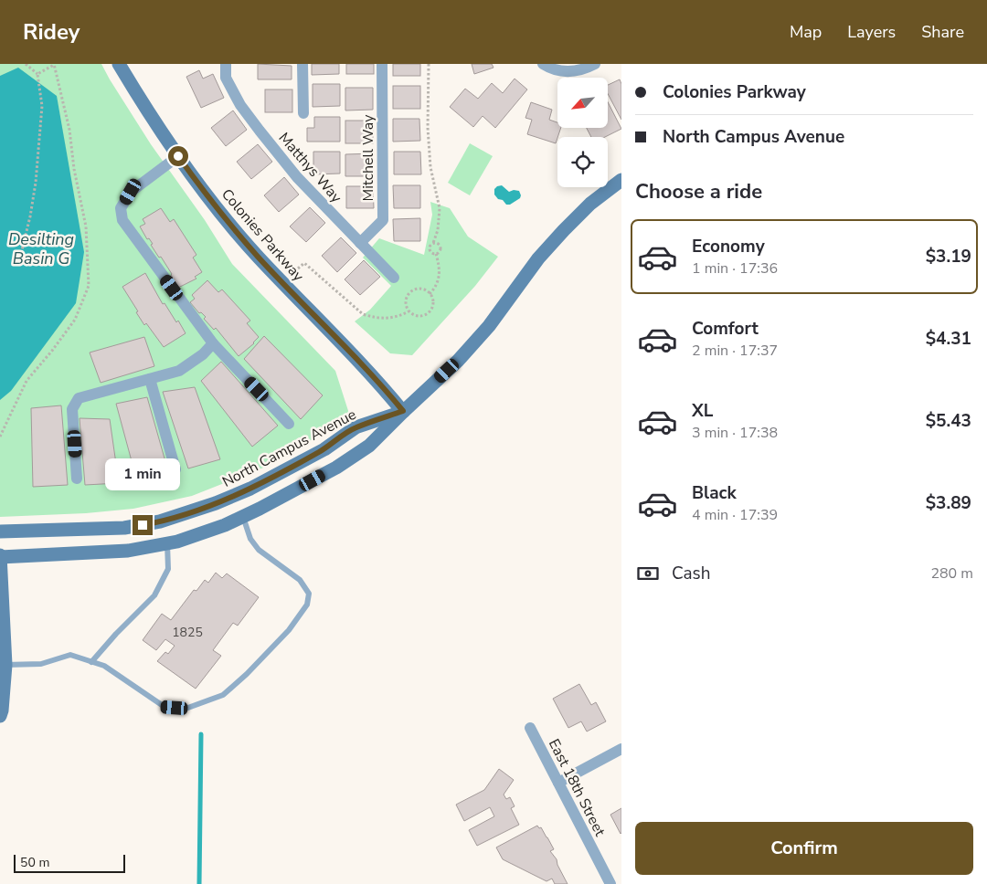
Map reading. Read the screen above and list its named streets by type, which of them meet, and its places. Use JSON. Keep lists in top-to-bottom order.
{
  "streets": {
    "main road": ["Colonies Parkway", "North Campus Avenue"],
    "street": ["Mitchell Way", "Matthys Way", "East 18th Street"]
  },
  "crossings": [
    ["Mitchell Way", "Matthys Way"],
    ["Colonies Parkway", "North Campus Avenue"]
  ],
  "water": ["Desilting Basin G"],
  "house_numbers": ["1825"],
  "scale_bar": "50 m",
  "north": "bottom left",
  "page": {
    "header": "Ridey",
    "nav": ["Map", "Layers", "Share"],
    "banner": ["Colonies Parkway", "North Campus Avenue"],
    "heading": "Choose a ride",
    "list": [
      {
        "name": "Economy",
        "note": "1 min · 17:36",
        "value": "$3.19"
      },
      {
        "name": "Comfort",
        "note": "2 min · 17:37",
        "value": "$4.31"
      },
      {
        "name": "XL",
        "note": "3 min · 17:38",
        "value": "$5.43"
      },
      {
        "name": "Black",
        "note": "4 min · 17:39",
        "value": "$3.89"
      }
    ],
    "bubble": "1 min",
    "pay": ["Cash", "280 m"],
    "buttons": "Confirm",
    "scale": "50 m"
  }
}
